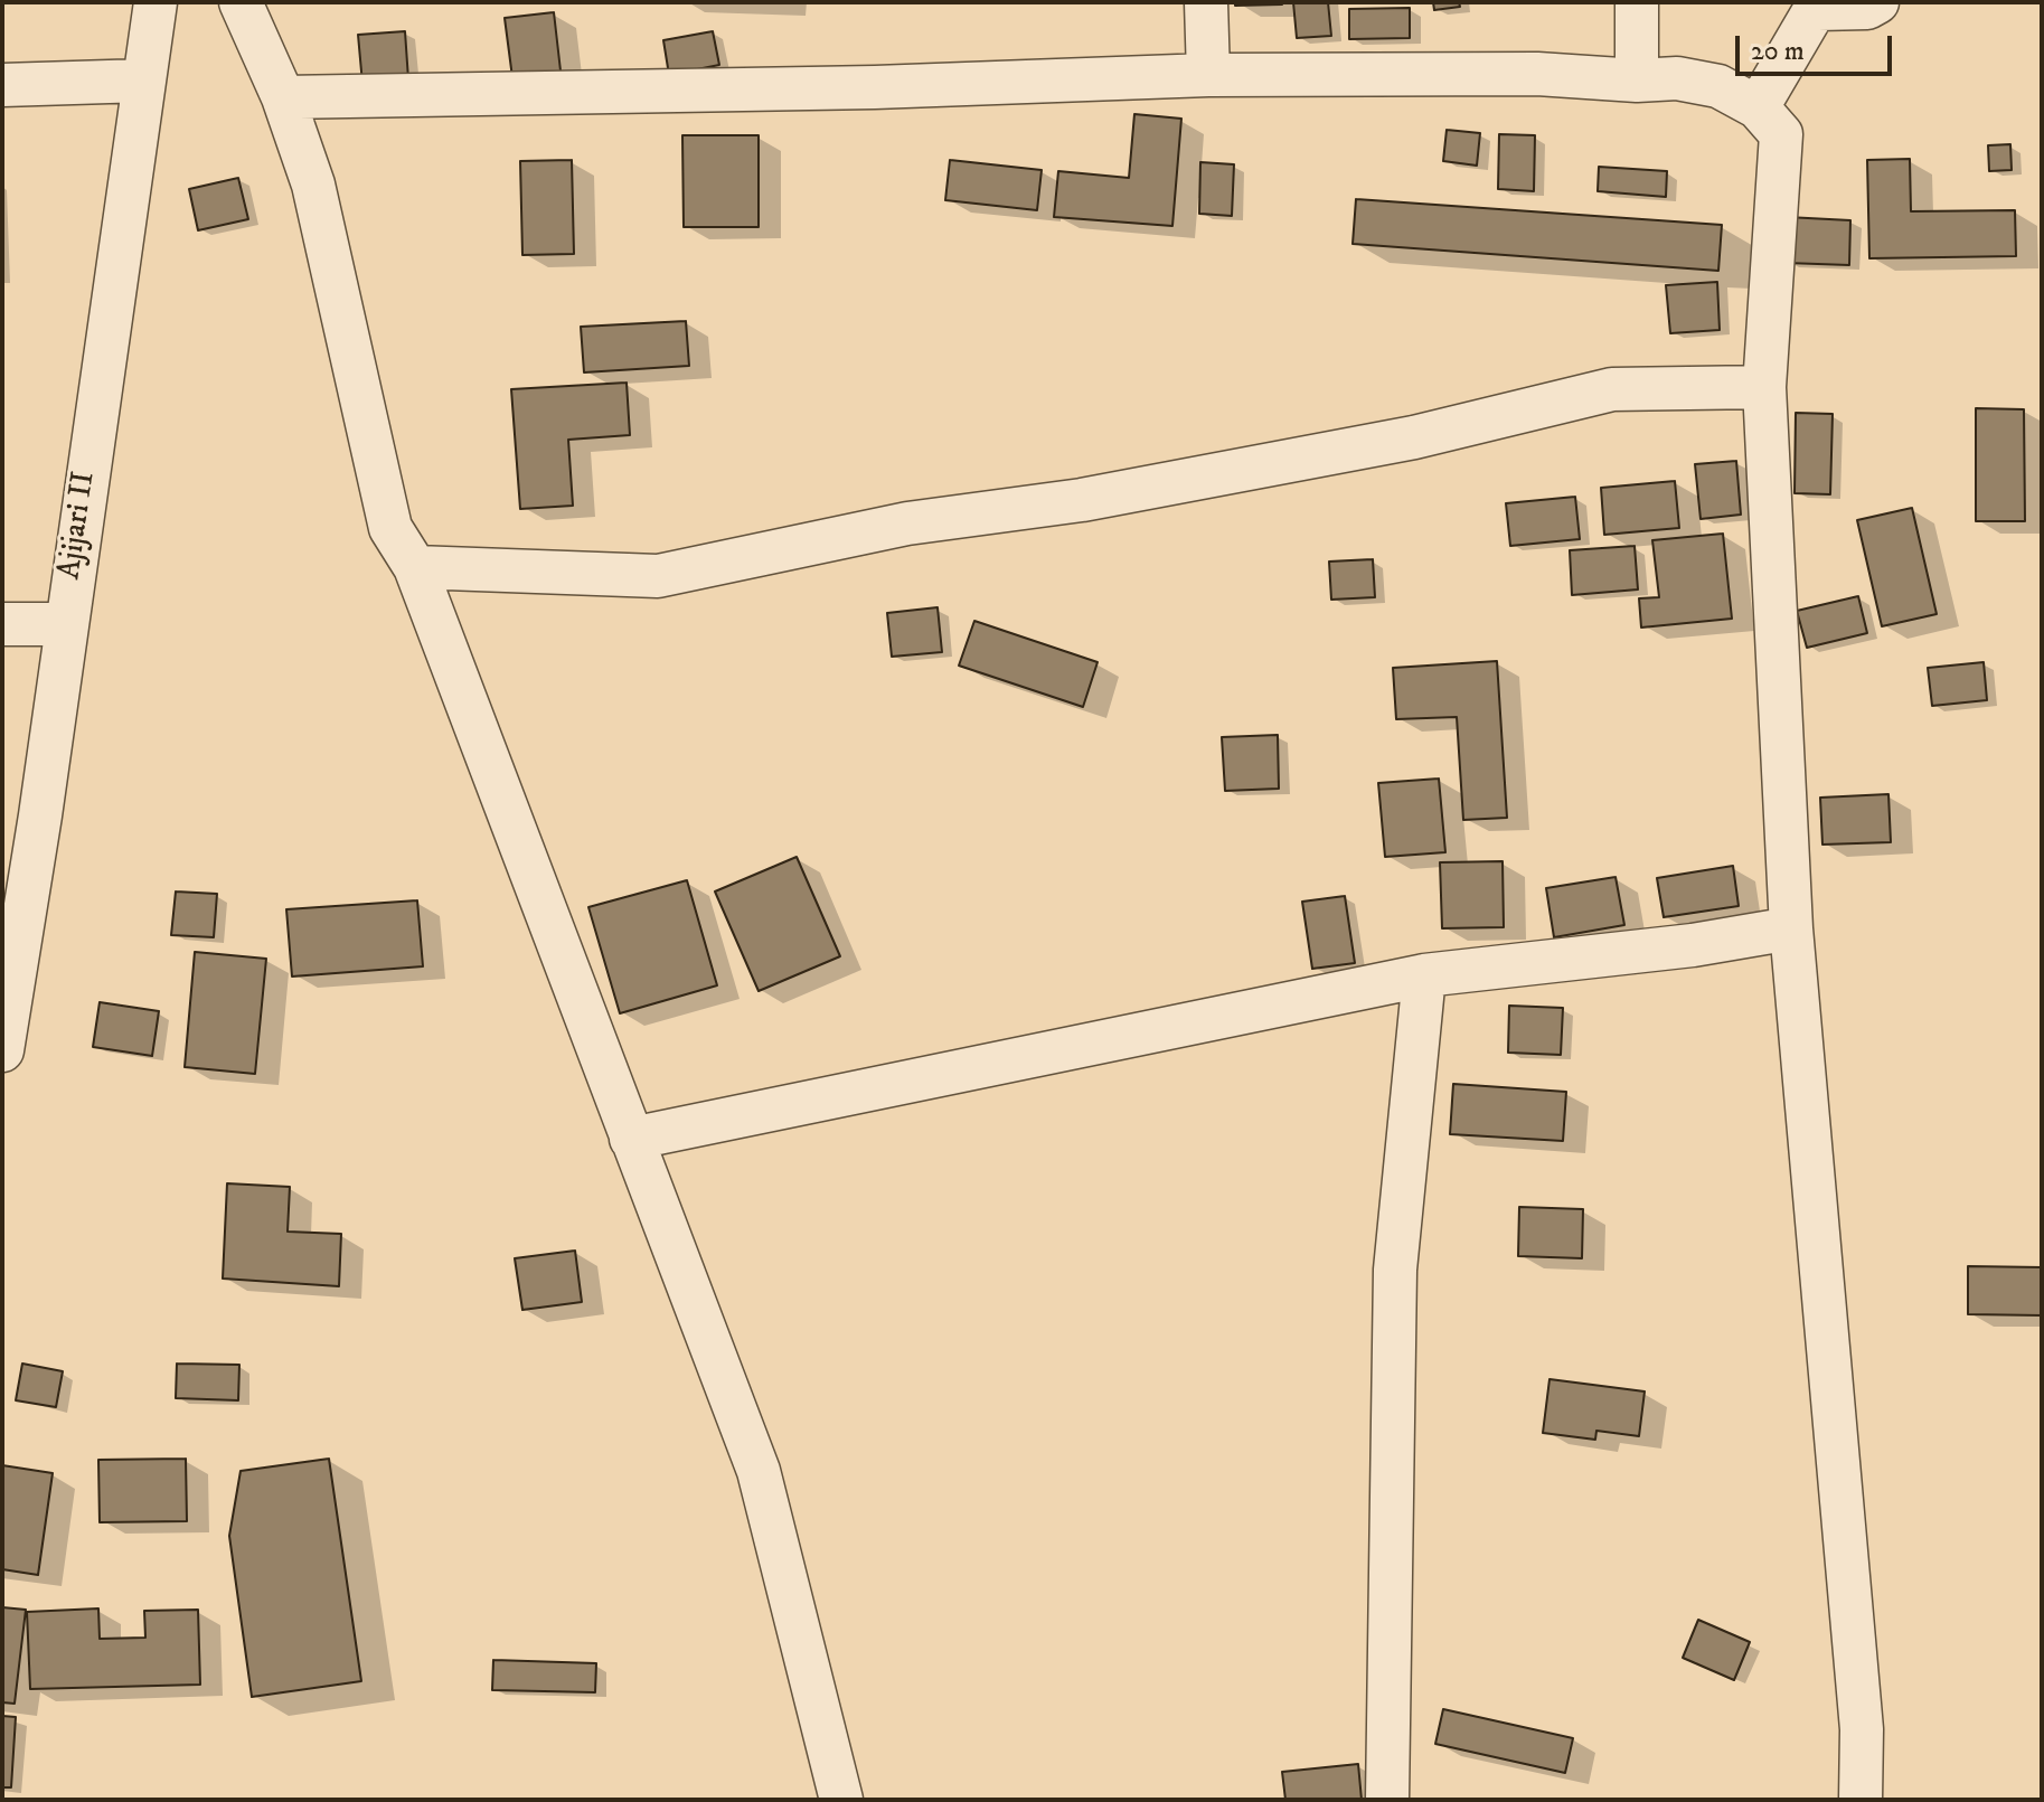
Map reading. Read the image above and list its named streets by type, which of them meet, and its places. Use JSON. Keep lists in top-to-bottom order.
{
  "streets": {
    "street": ["Ajijari II"]
  },
  "scale_bar": "20 m"
}
